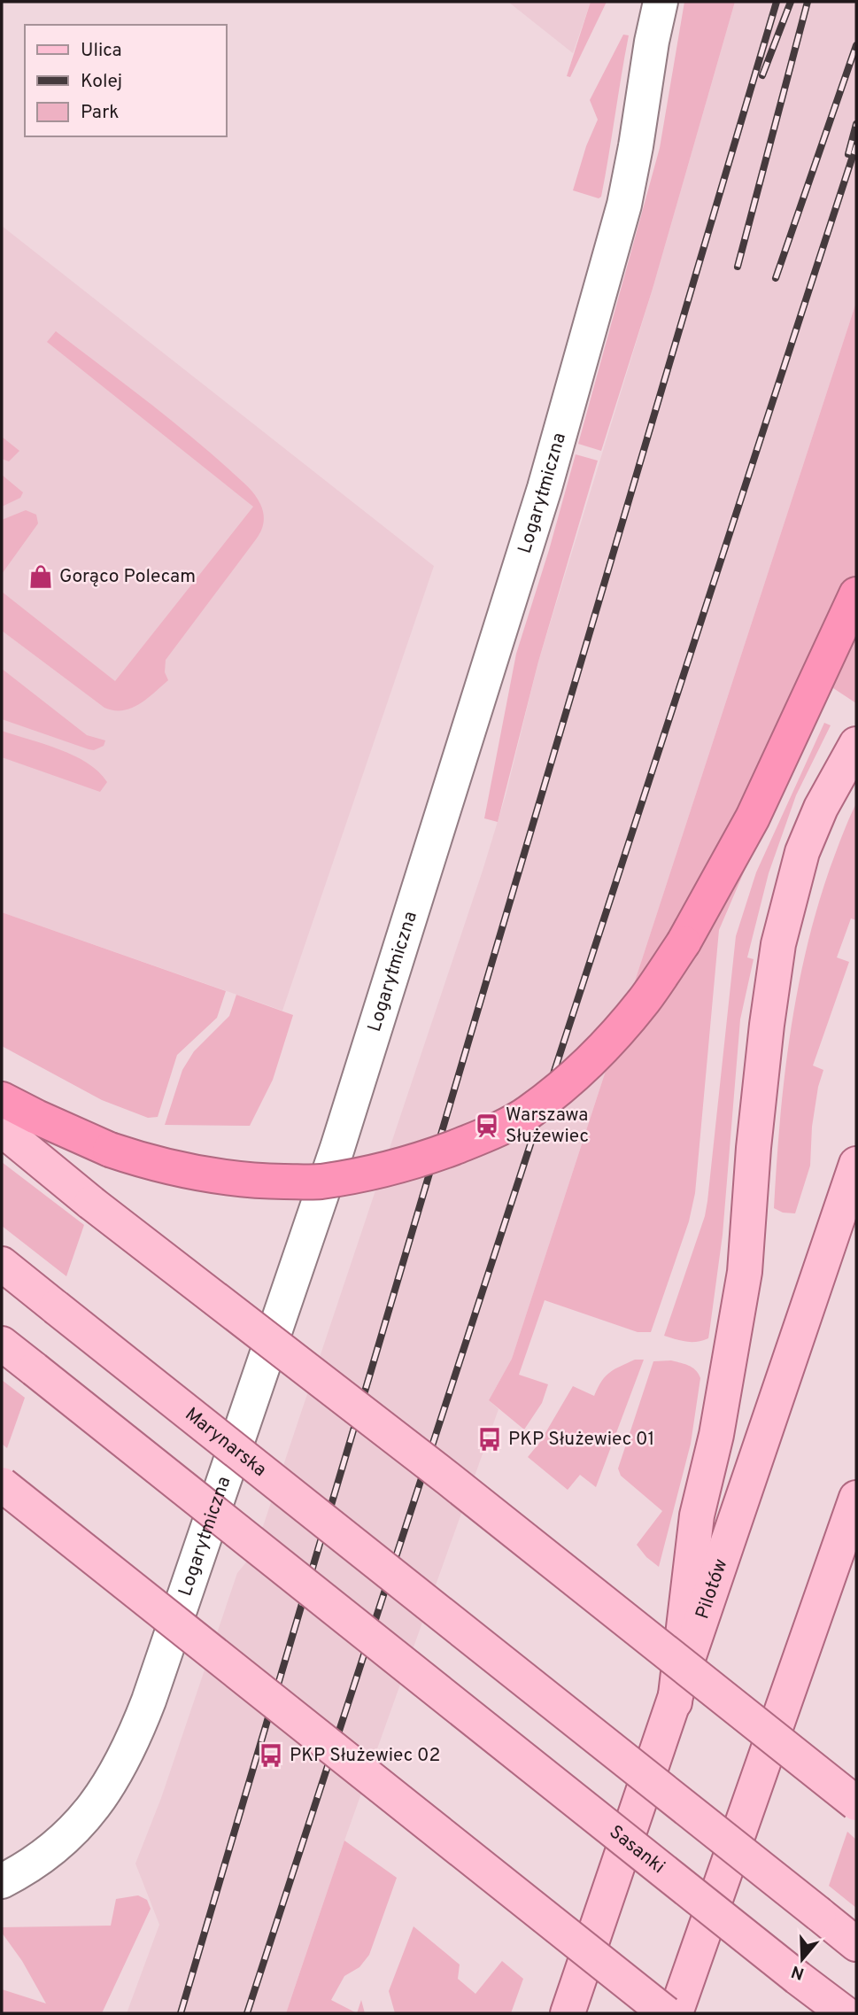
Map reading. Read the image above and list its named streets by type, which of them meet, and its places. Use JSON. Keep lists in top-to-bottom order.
{
  "streets": {
    "main road": ["Marynarska", "Pilotów", "Sasanki"],
    "street": ["Logarytmiczna"]
  },
  "places": {
    "shop": ["Gorąco Polecam"],
    "station": ["Warszawa Służewiec"],
    "bus stop": ["PKP Służewiec 01", "PKP Służewiec 02"]
  },
  "legend": ["Ulica", "Kolej", "Park"],
  "north": "bottom"
}
